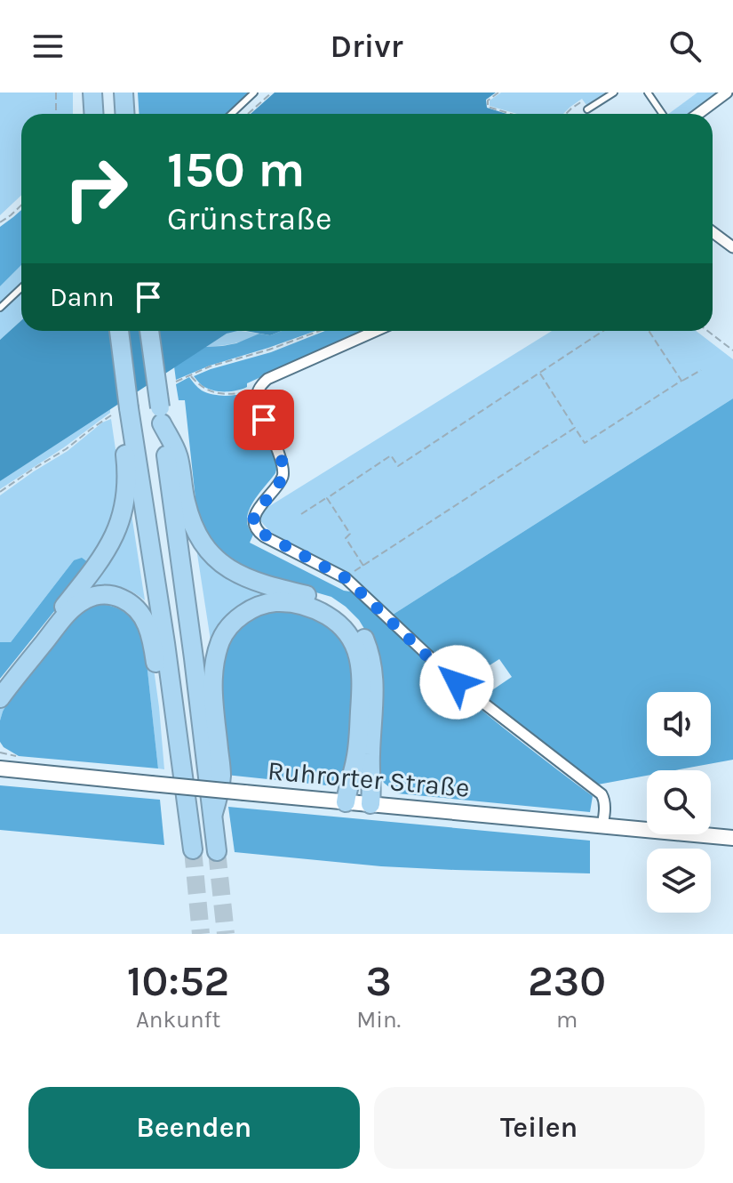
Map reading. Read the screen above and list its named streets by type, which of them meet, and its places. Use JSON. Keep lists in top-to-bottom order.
{
  "streets": {
    "main road": ["Ruhrorter Straße"]
  },
  "page": {
    "header": "Drivr",
    "turn": ["150 m", "Grünstraße"],
    "then": "Dann",
    "eta": [
      "10:52",
      "Ankunft",
      "3",
      "Min.",
      "230",
      "m"
    ],
    "buttons": ["Beenden", "Teilen"]
  }
}
